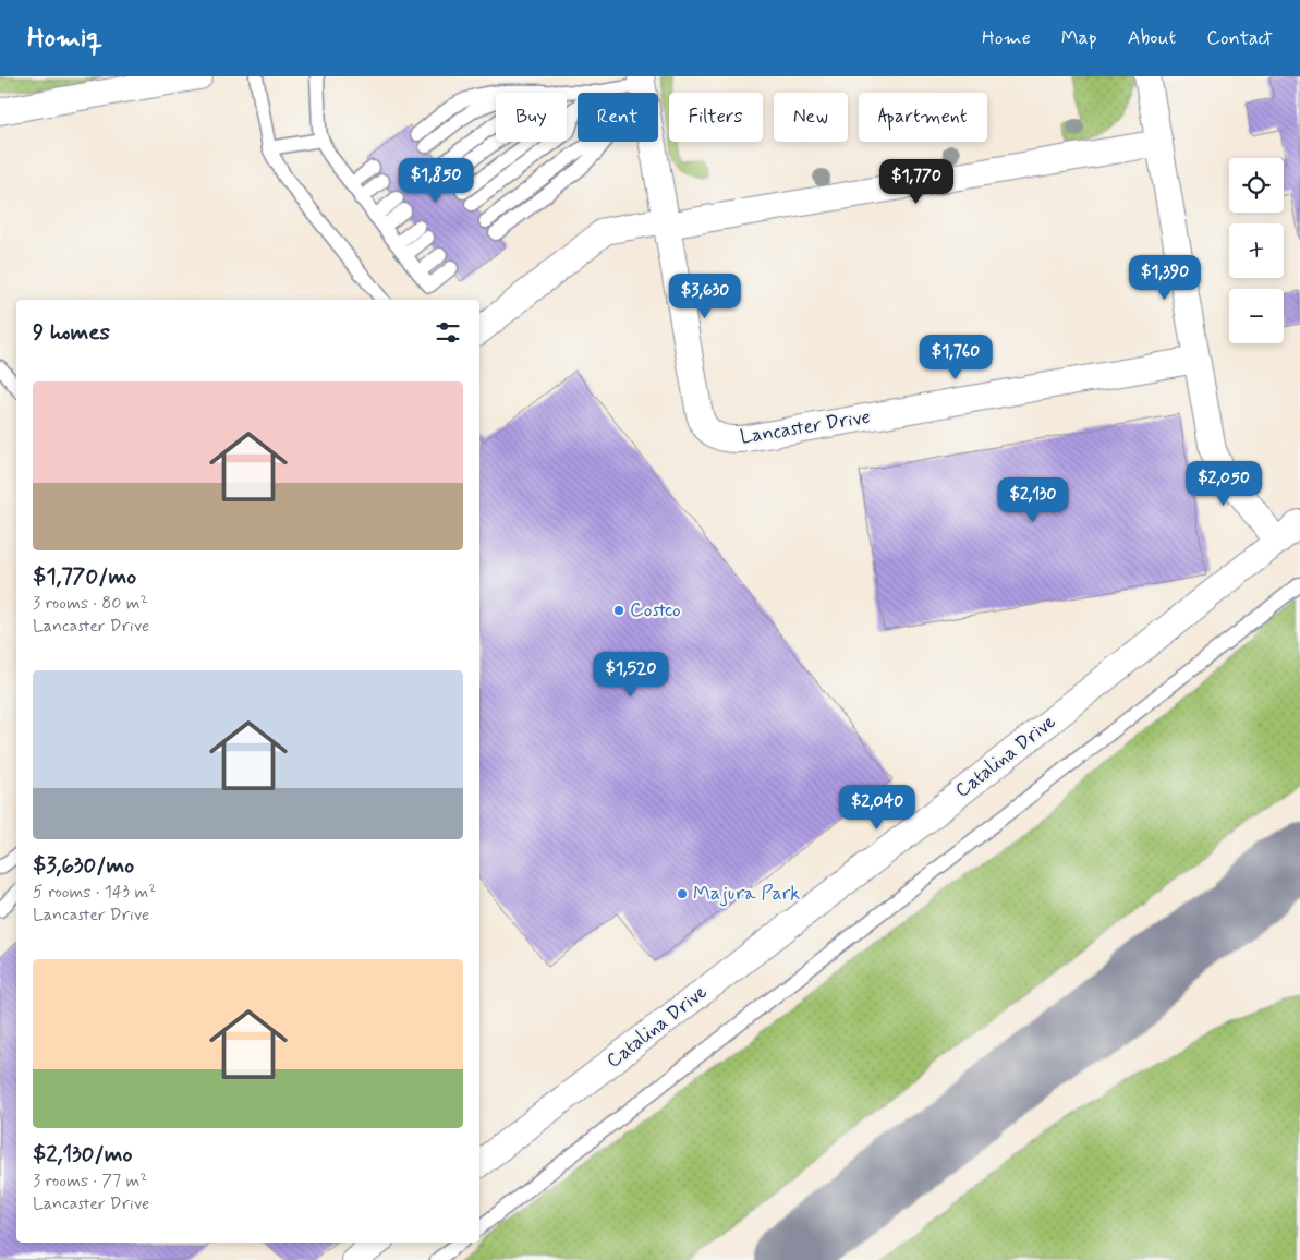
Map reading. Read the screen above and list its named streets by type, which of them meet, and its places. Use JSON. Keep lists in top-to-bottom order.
{
  "streets": {
    "street": ["Lancaster Drive", "Catalina Drive"]
  },
  "places": ["Costco", "Majura Park"],
  "page": {
    "header": "Homiq",
    "nav": [
      "Home",
      "Map",
      "About",
      "Contact"
    ],
    "chip": [
      "Buy",
      "Rent",
      "Filters",
      "New",
      "Apartment"
    ],
    "map_buttons": ["+", "−"],
    "price": [
      "$1,850",
      "$1,770",
      "$1,390",
      "$3,630",
      "$1,760",
      "$2,050",
      "$2,130",
      "$1,520",
      "$2,040"
    ],
    "heading": "9 homes",
    "list": [
      {
        "name": "$1,770/mo",
        "note": "3 rooms · 80 m² · Lancaster Drive"
      },
      {
        "name": "$3,630/mo",
        "note": "5 rooms · 143 m² · Lancaster Drive"
      },
      {
        "name": "$2,130/mo",
        "note": "3 rooms · 77 m² · Lancaster Drive"
      }
    ]
  }
}
